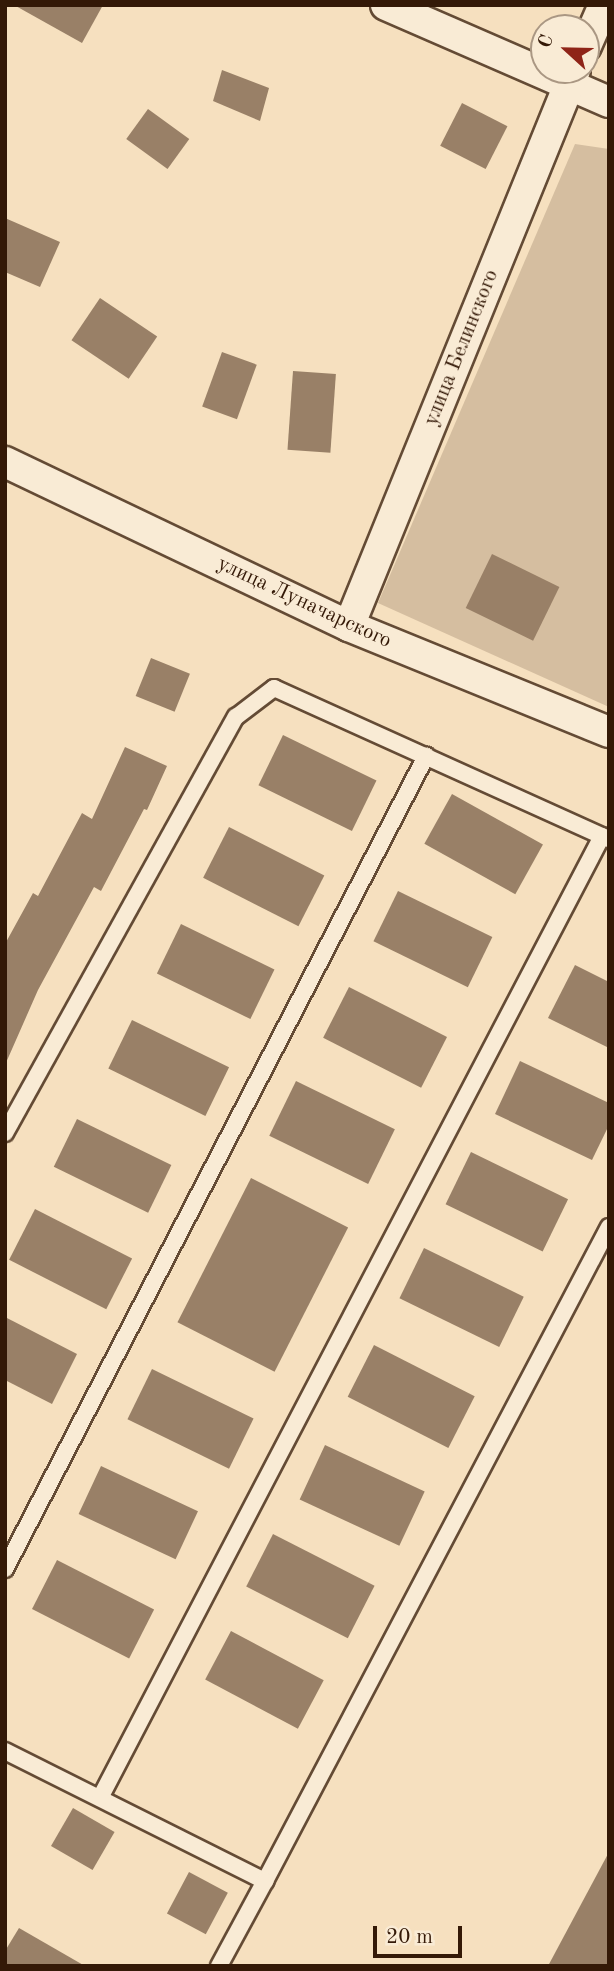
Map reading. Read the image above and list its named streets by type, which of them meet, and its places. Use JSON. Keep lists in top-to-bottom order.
{
  "streets": {
    "street": ["улица Белинского", "улица Луначарского"]
  },
  "crossings": [
    ["улица Белинского", "улица Луначарского"]
  ],
  "scale_bar": "20 m",
  "north": "left"
}
